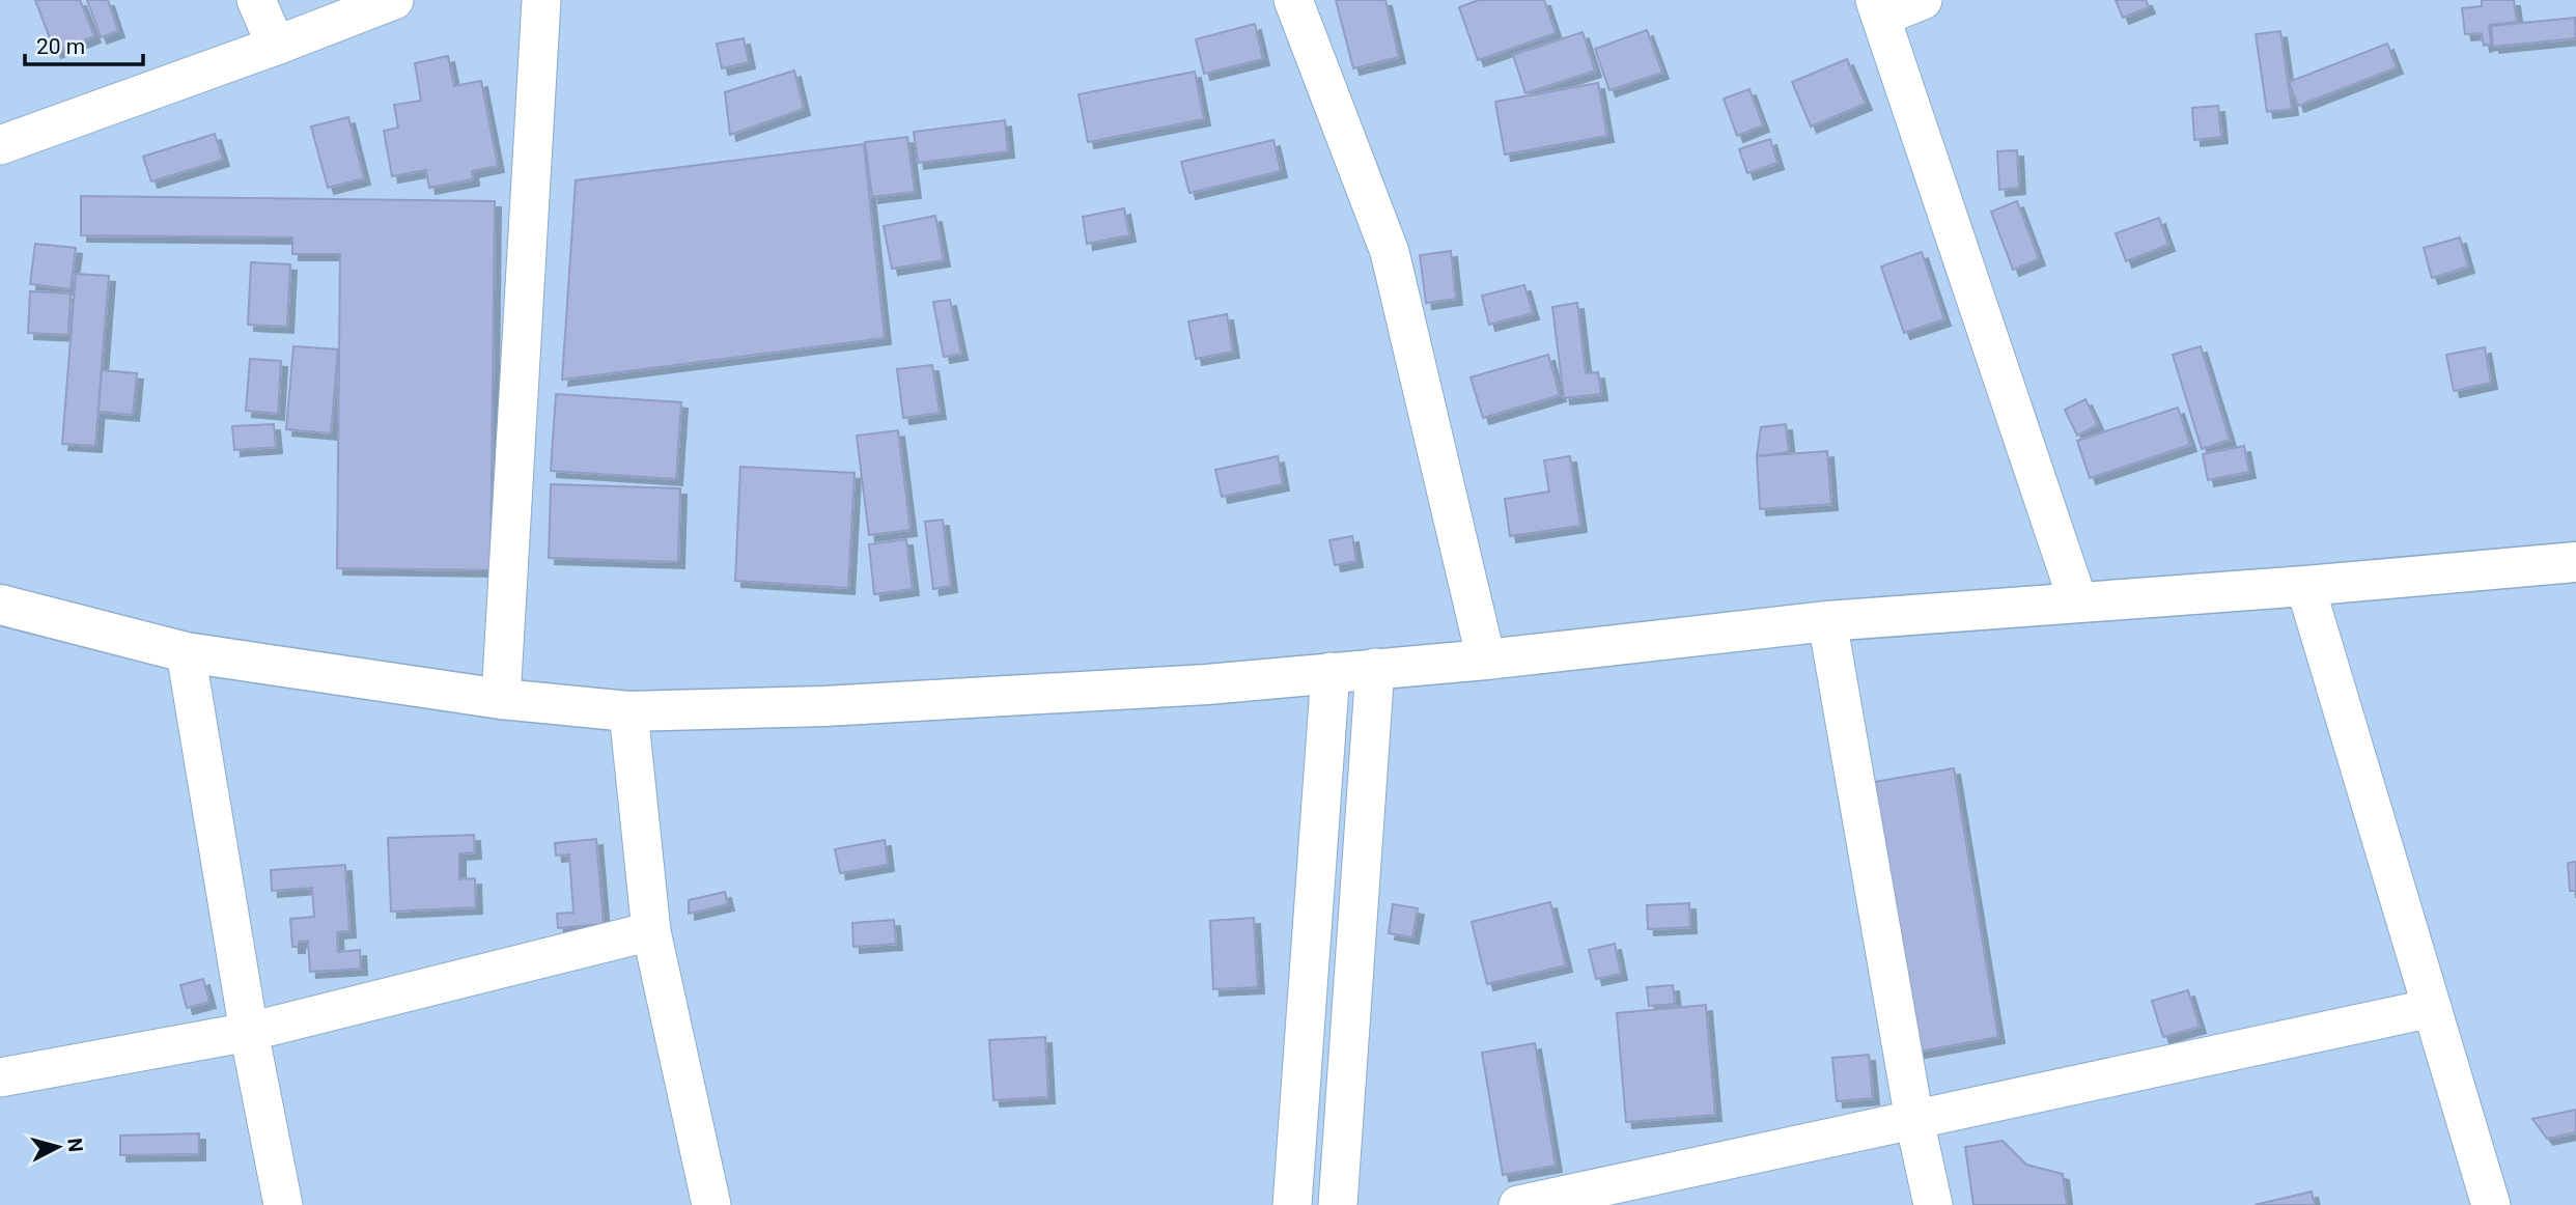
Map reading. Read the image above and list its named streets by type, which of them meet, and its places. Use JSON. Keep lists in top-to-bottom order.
{
  "scale_bar": "20 m",
  "north": "right"
}
